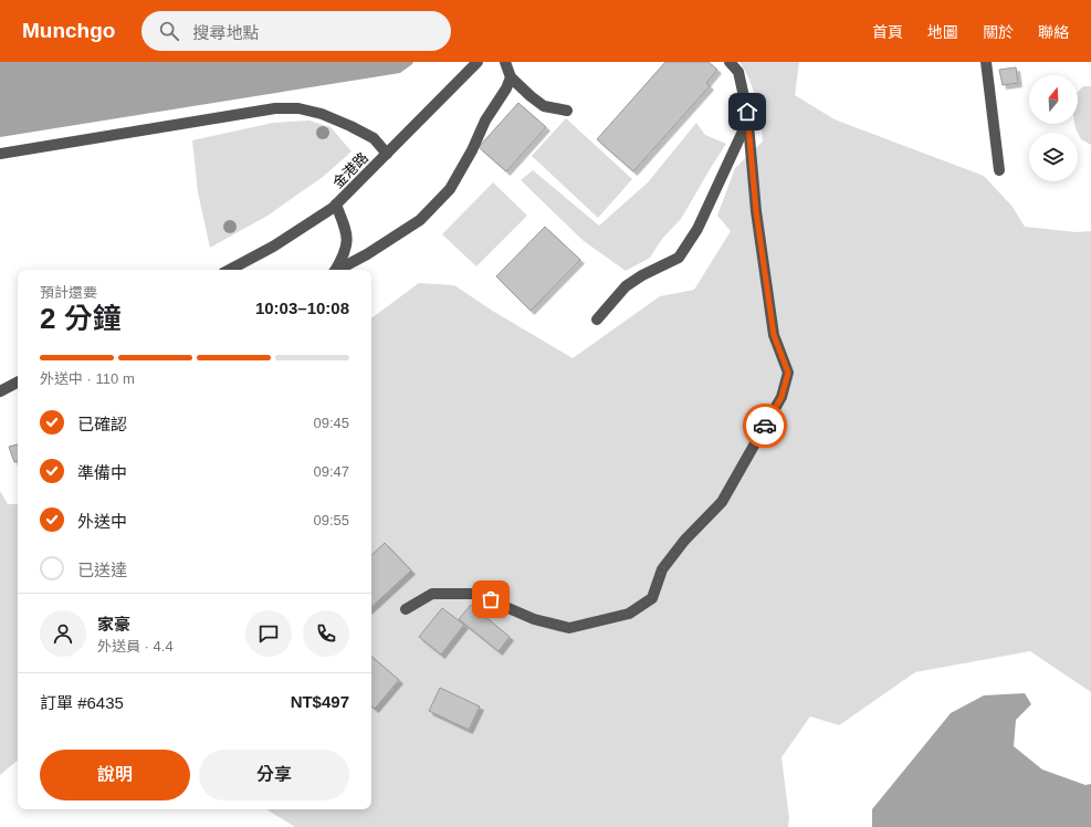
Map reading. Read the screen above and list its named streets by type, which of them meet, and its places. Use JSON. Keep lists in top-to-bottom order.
{
  "streets": {
    "street": ["金港路"]
  },
  "north": "top",
  "page": {
    "header": "Munchgo",
    "search": "搜尋地點",
    "nav": [
      "首頁",
      "地圖",
      "關於",
      "聯絡"
    ],
    "heading": ["2 分鐘", "預計還要", "10:03–10:08"],
    "panel": [
      "家豪",
      "外送員 · 4.4",
      "訂單 #6435",
      "NT$497"
    ],
    "bar": "外送中 · 110 m",
    "list": [
      ["已確認", "09:45"],
      ["準備中", "09:47"],
      ["外送中", "09:55"],
      "已送達"
    ],
    "buttons": ["說明", "分享"]
  }
}
